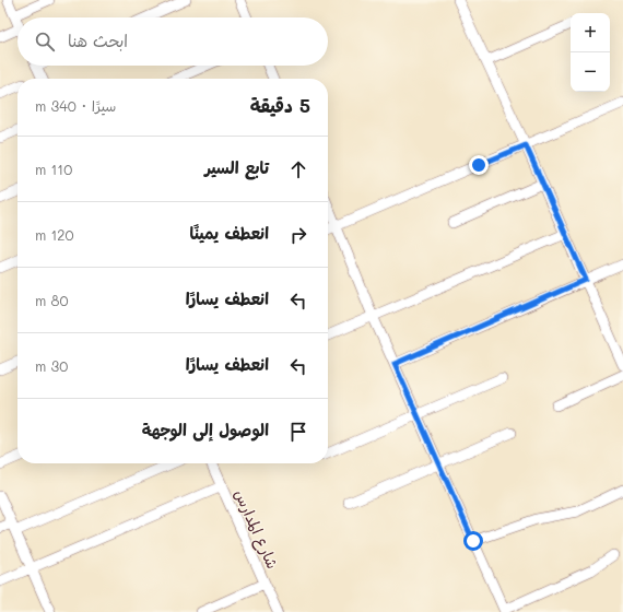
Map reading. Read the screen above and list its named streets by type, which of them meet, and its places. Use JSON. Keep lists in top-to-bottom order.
{
  "streets": {
    "street": ["شارع المدارس"]
  },
  "page": {
    "map_buttons": ["+", "−"],
    "search": "ابحث هنا",
    "heading": ["5 دقيقة", "سيرًا · 340 m"],
    "list": [
      ["تابع السير", "110 m"],
      ["انعطف يمينًا", "120 m"],
      ["انعطف يسارًا", "80 m"],
      ["انعطف يسارًا", "30 m"],
      "الوصول إلى الوجهة"
    ]
  }
}
